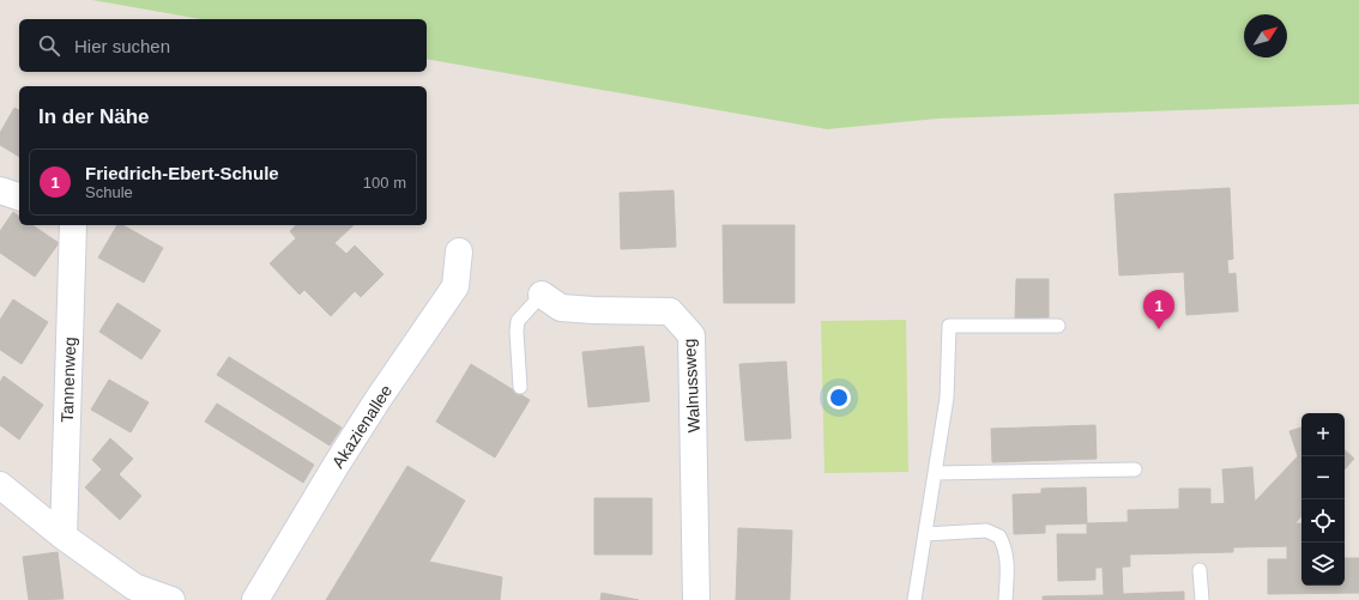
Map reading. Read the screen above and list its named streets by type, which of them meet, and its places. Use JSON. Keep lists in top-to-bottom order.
{
  "streets": {
    "street": ["Tannenweg", "Walnussweg", "Akazienallee"]
  },
  "north": "top right",
  "page": {
    "search": "Hier suchen",
    "heading": "In der Nähe",
    "list": [
      {
        "mark": "1",
        "name": "Friedrich-Ebert-Schule",
        "note": "Schule",
        "value": "100 m"
      }
    ],
    "pins": "1",
    "map_buttons": ["+", "−"]
  }
}
